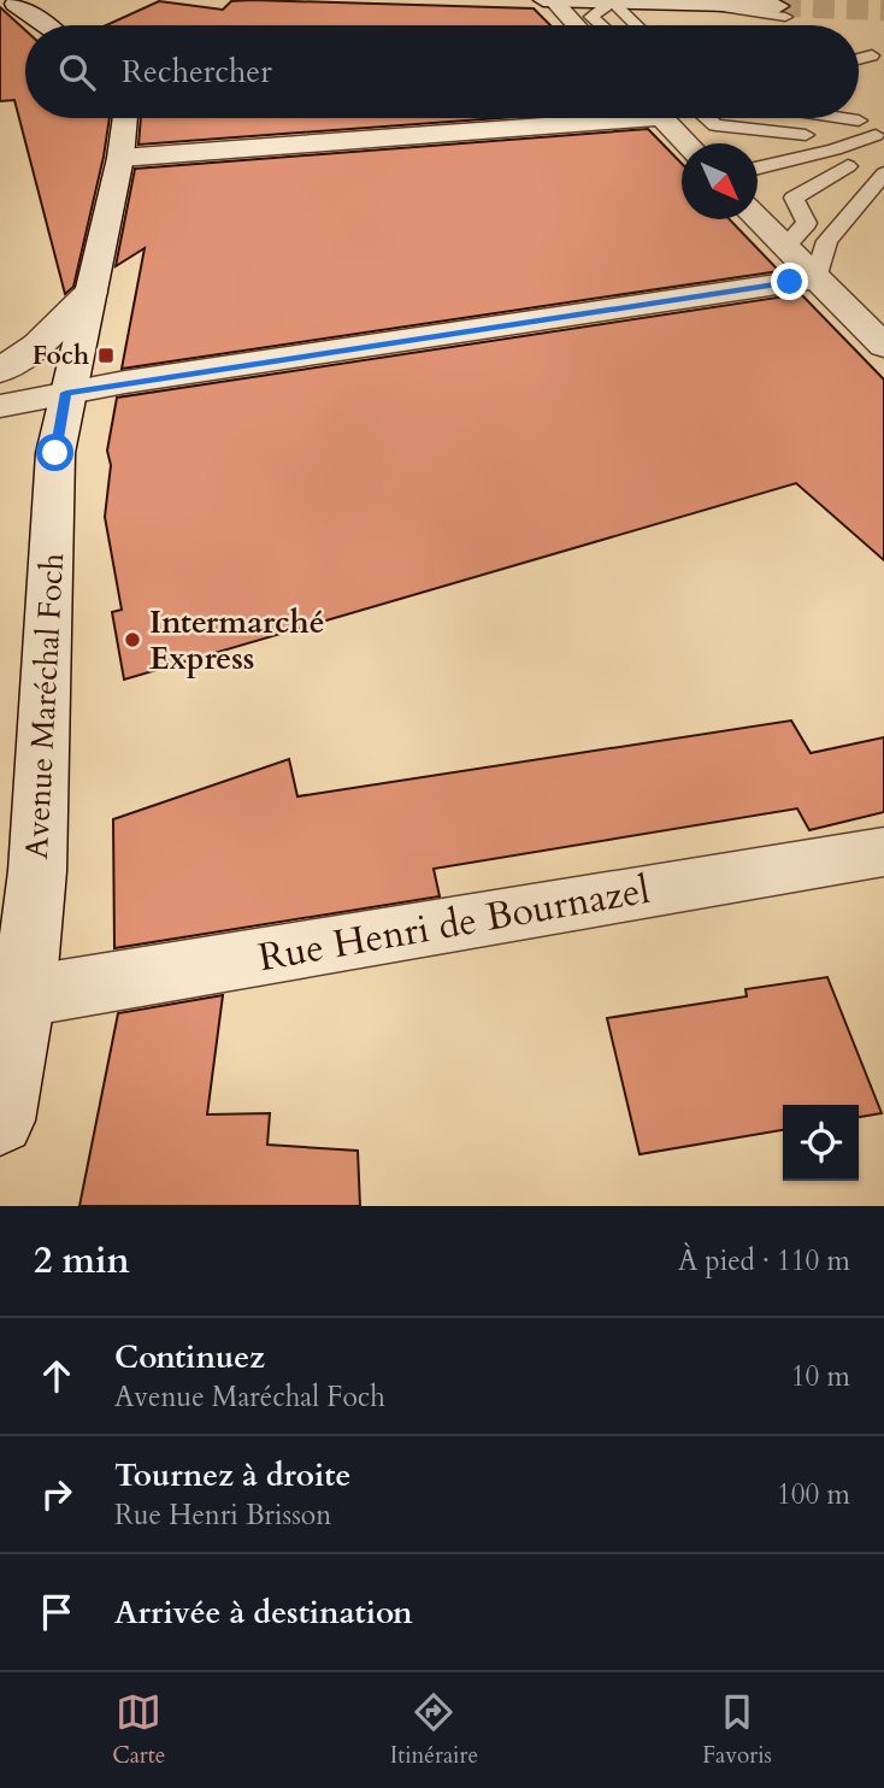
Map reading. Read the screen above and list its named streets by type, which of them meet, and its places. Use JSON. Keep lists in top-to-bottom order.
{
  "streets": {
    "street": ["Avenue Maréchal Foch", "Rue Henri de Bournazel"]
  },
  "crossings": [
    ["Avenue Maréchal Foch", "Rue Henri de Bournazel"]
  ],
  "places": {
    "transit": ["Foch"],
    "other": ["Intermarché Express"]
  },
  "north": "bottom right",
  "page": {
    "search": "Rechercher",
    "heading": ["2 min", "À pied · 110 m"],
    "list": [
      ["Continuez", "Avenue Maréchal Foch", "10 m"],
      ["Tournez à droite", "Rue Henri Brisson", "100 m"],
      "Arrivée à destination"
    ],
    "nav": ["Carte", "Itinéraire", "Favoris"]
  }
}
